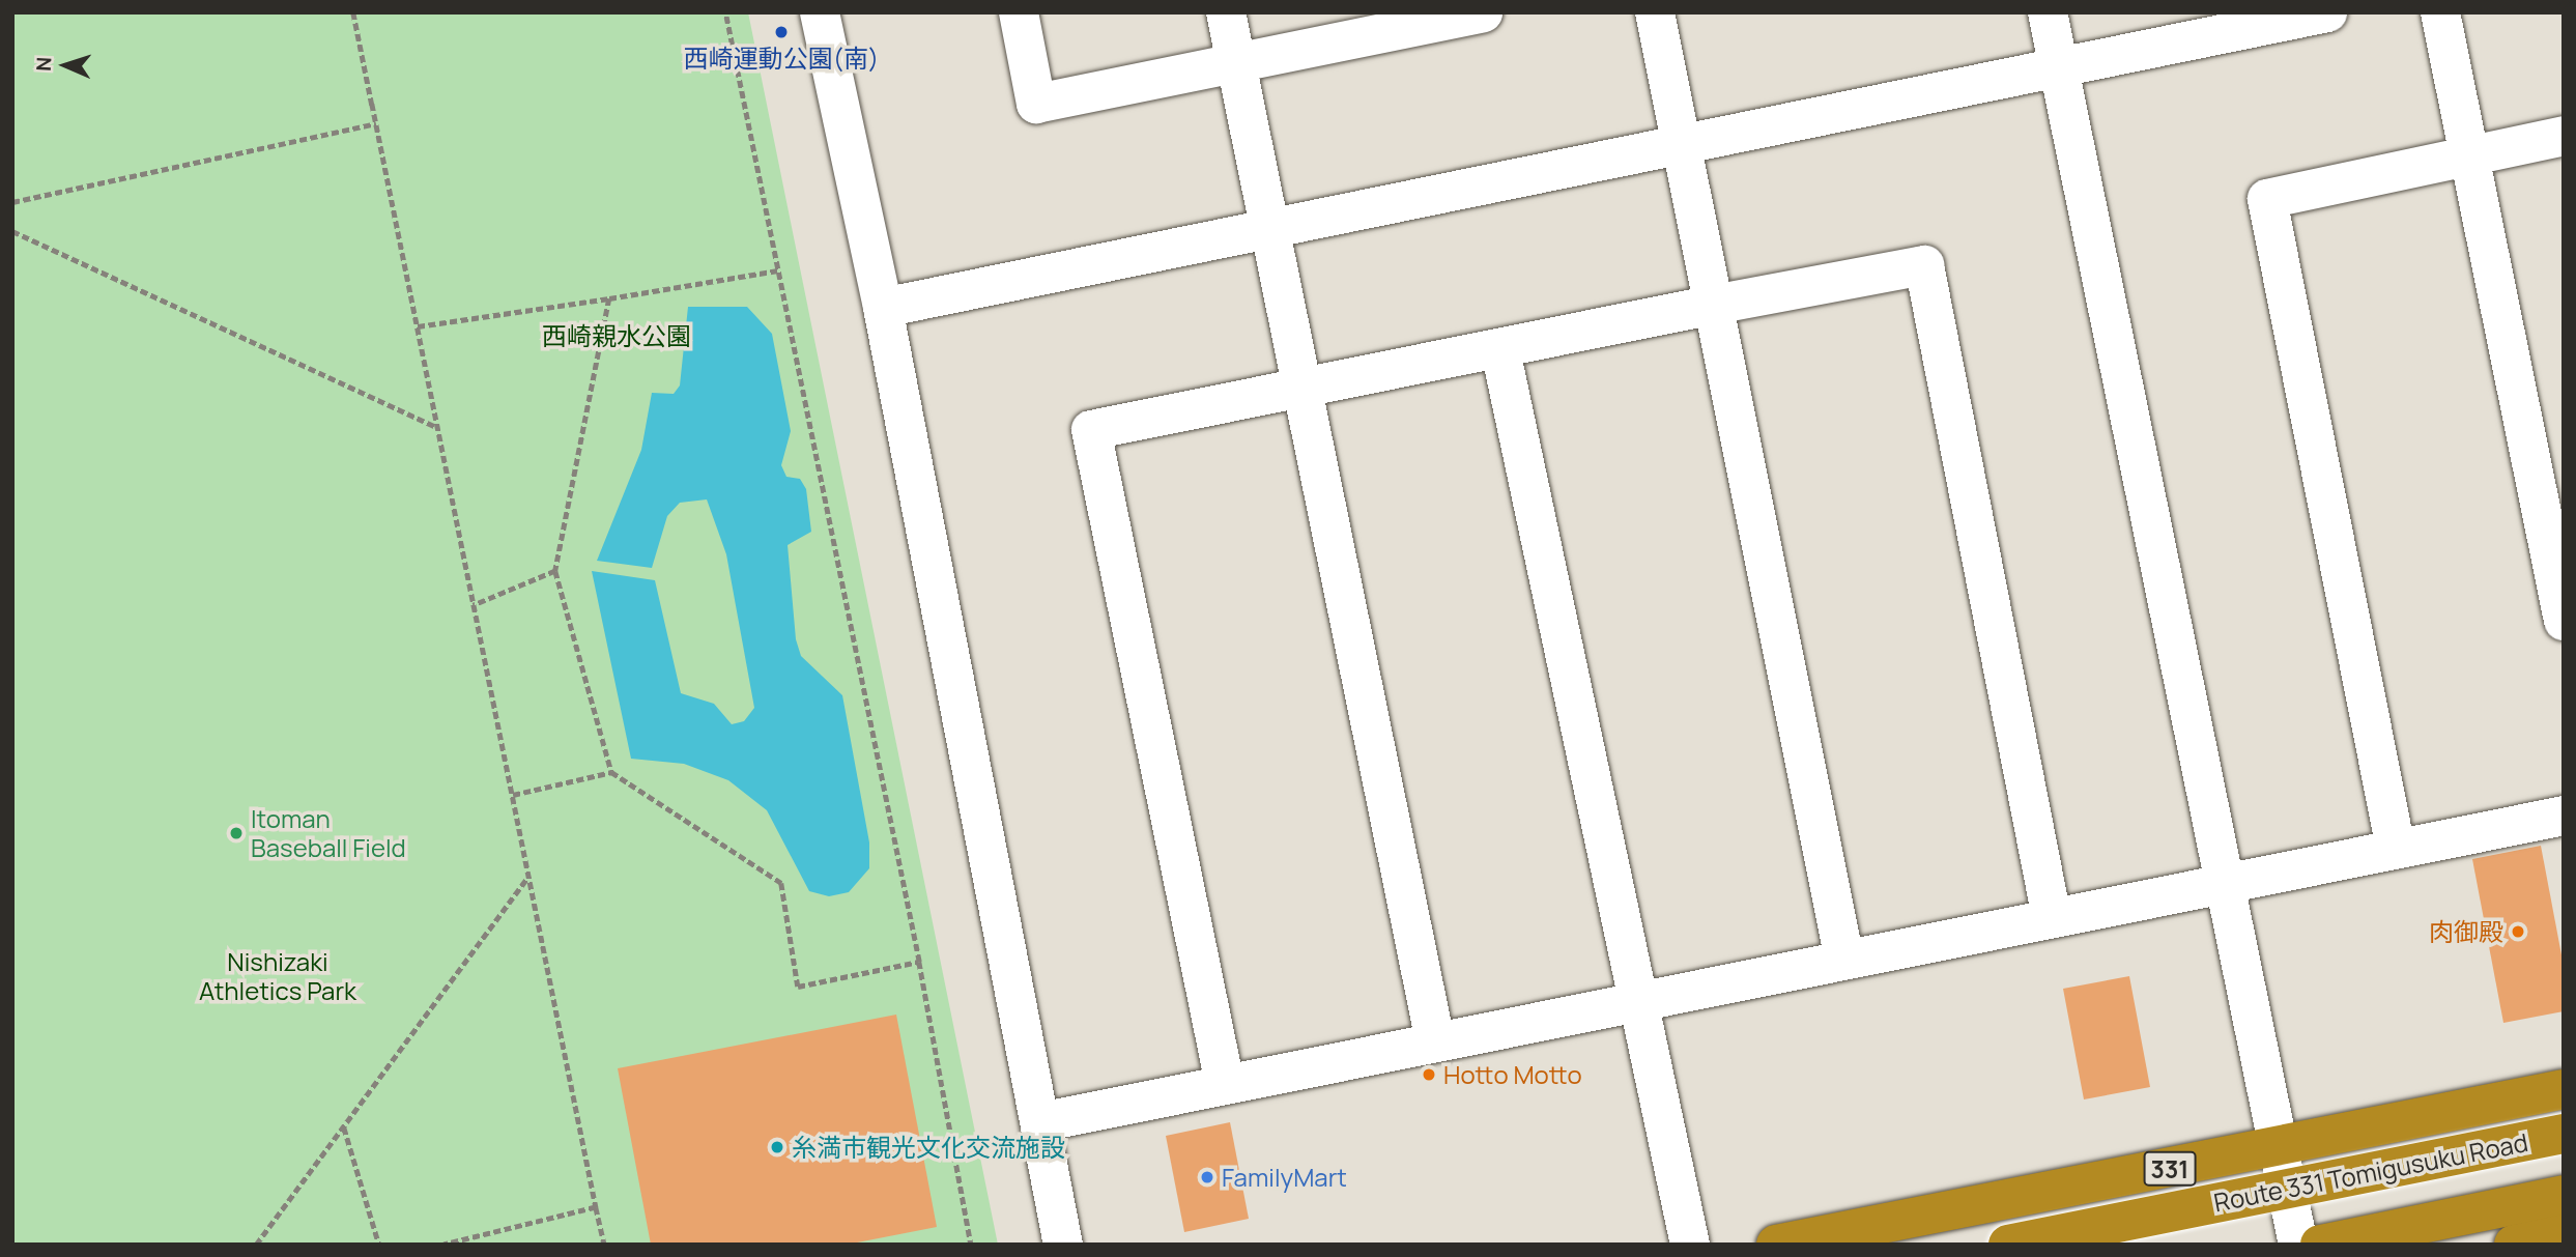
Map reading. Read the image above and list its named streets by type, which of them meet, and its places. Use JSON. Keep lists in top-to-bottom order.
{
  "streets": {
    "highway": ["331", "Route 331 Tomigusuku Road"]
  },
  "parks": ["西崎親水公園", "Nishizaki Athletics Park"],
  "places": [
    "西崎運動公園(南)",
    "Itoman Baseball Field",
    "肉御殿",
    "Hotto Motto",
    "糸満市観光文化交流施設",
    "FamilyMart"
  ],
  "north": "left"
}
